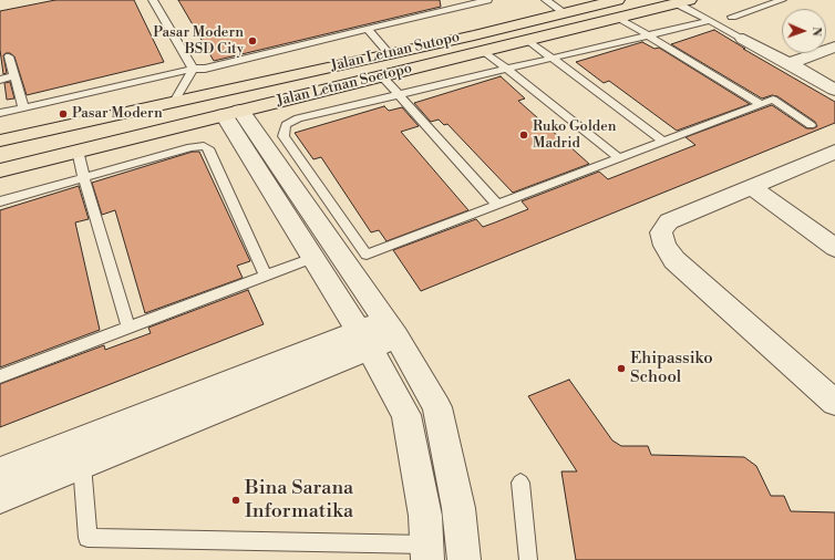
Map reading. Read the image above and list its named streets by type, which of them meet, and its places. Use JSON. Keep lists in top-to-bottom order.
{
  "streets": {
    "main road": ["Jalan Letnan Sutopo", "Jalan Letnan Soetopo"]
  },
  "places": [
    "Pasar Modern BSD City",
    "Pasar Modern",
    "Ruko Golden Madrid",
    "Ehipassiko School",
    "Bina Sarana Informatika"
  ],
  "north": "right"
}
